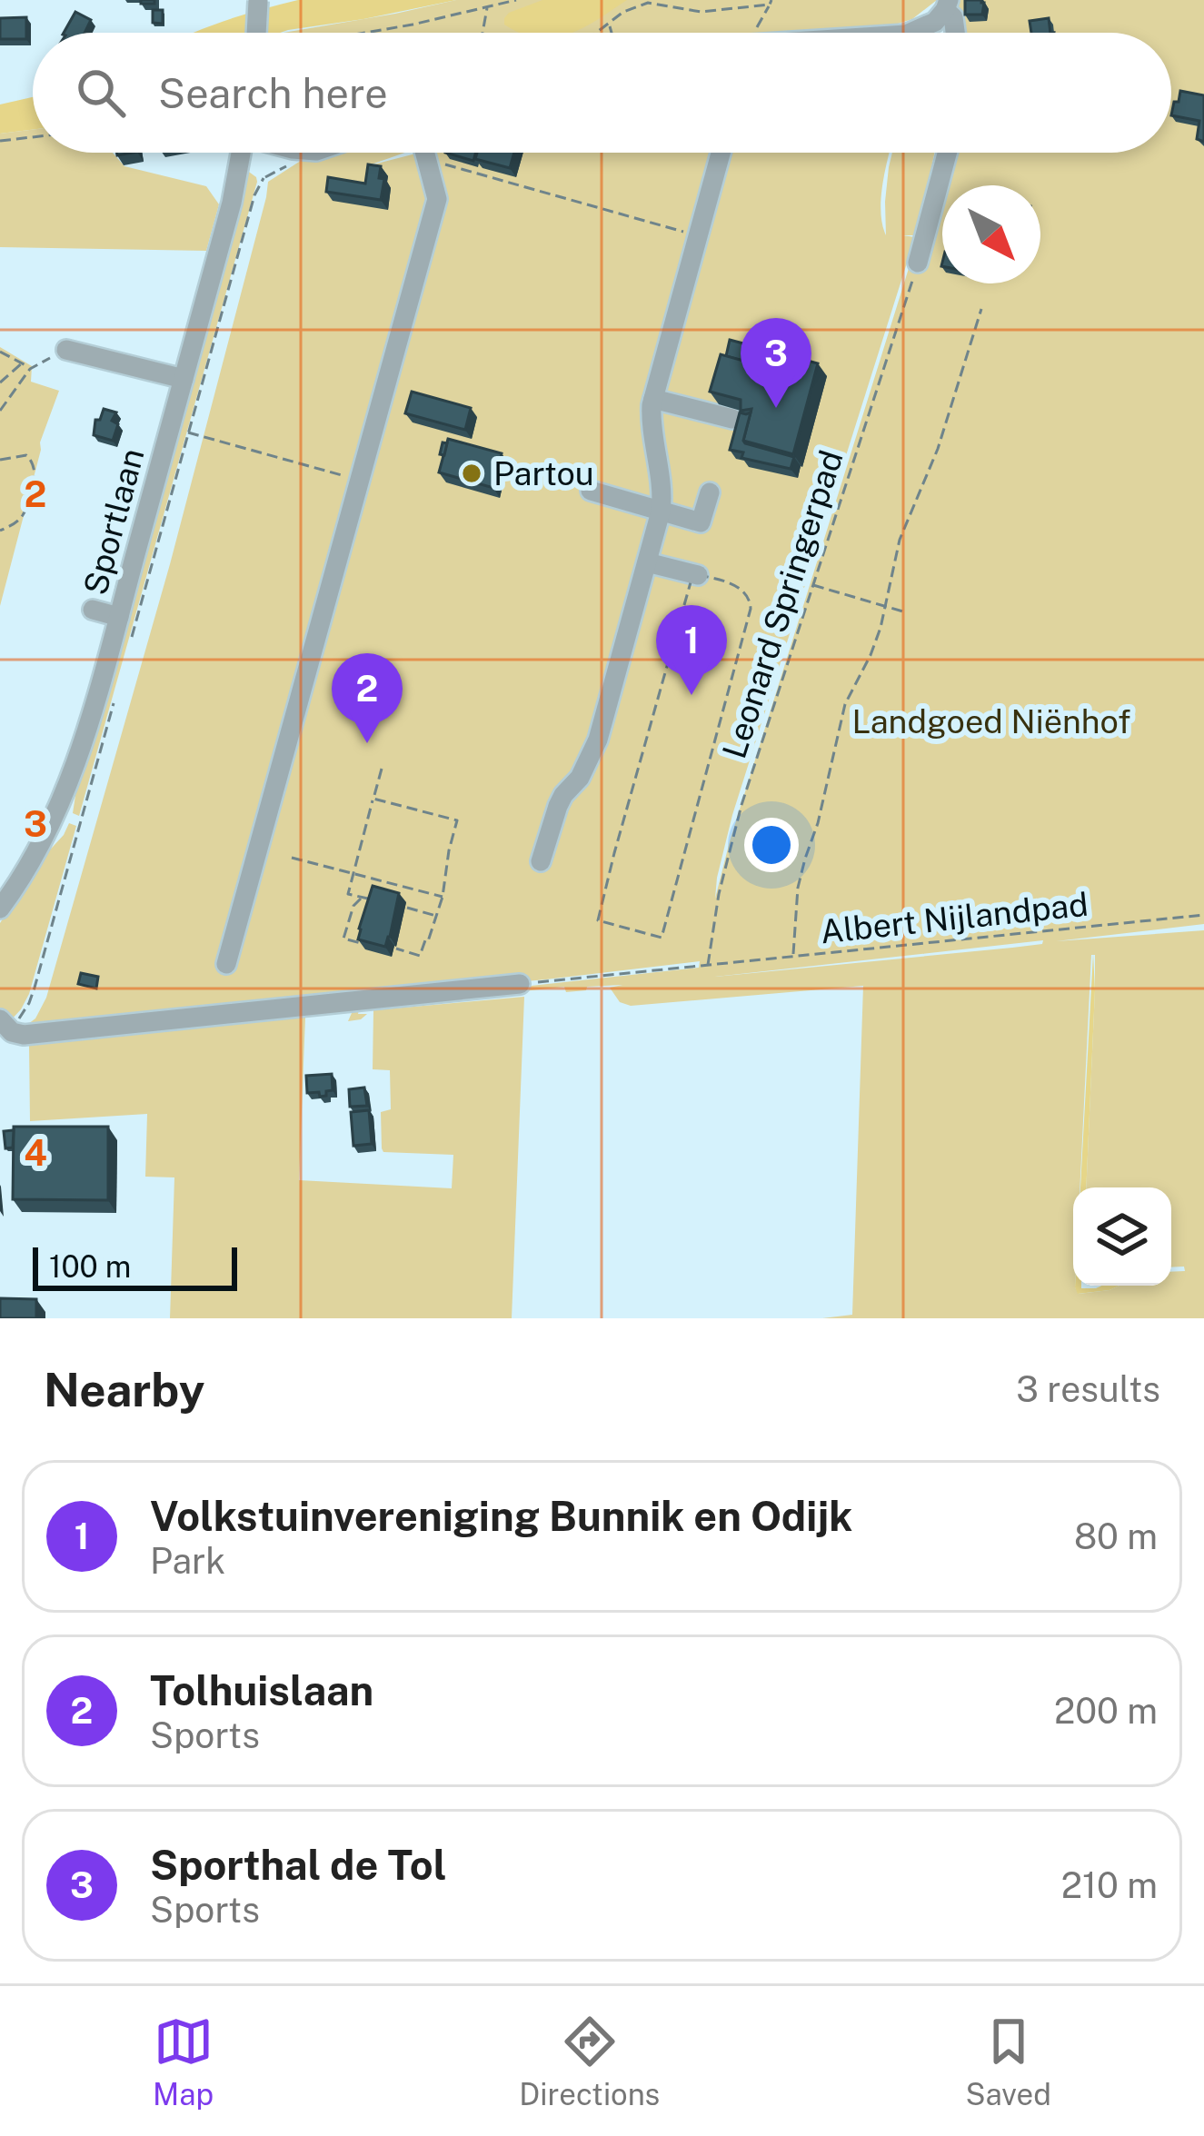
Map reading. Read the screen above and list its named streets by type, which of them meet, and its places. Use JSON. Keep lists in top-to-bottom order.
{
  "streets": {
    "street": ["Sportlaan"],
    "path": ["Leonard Springerpad", "Albert Nijlandpad"]
  },
  "crossings": [
    ["Leonard Springerpad", "Albert Nijlandpad"]
  ],
  "parks": ["Landgoed Niënhof"],
  "places": ["Partou"],
  "scale_bar": "100 m",
  "north": "bottom right",
  "page": {
    "search": "Search here",
    "pins": ["3", "1", "2"],
    "scale": "100 m",
    "heading": ["Nearby", "3 results"],
    "list": [
      {
        "mark": "1",
        "name": "Volkstuinvereniging Bunnik en Odijk",
        "note": "Park",
        "value": "80 m"
      },
      {
        "mark": "2",
        "name": "Tolhuislaan",
        "note": "Sports",
        "value": "200 m"
      },
      {
        "mark": "3",
        "name": "Sporthal de Tol",
        "note": "Sports",
        "value": "210 m"
      }
    ],
    "nav": ["Map", "Directions", "Saved"]
  },
  "grid": {
    "rows": ["2", "3", "4"]
  }
}
